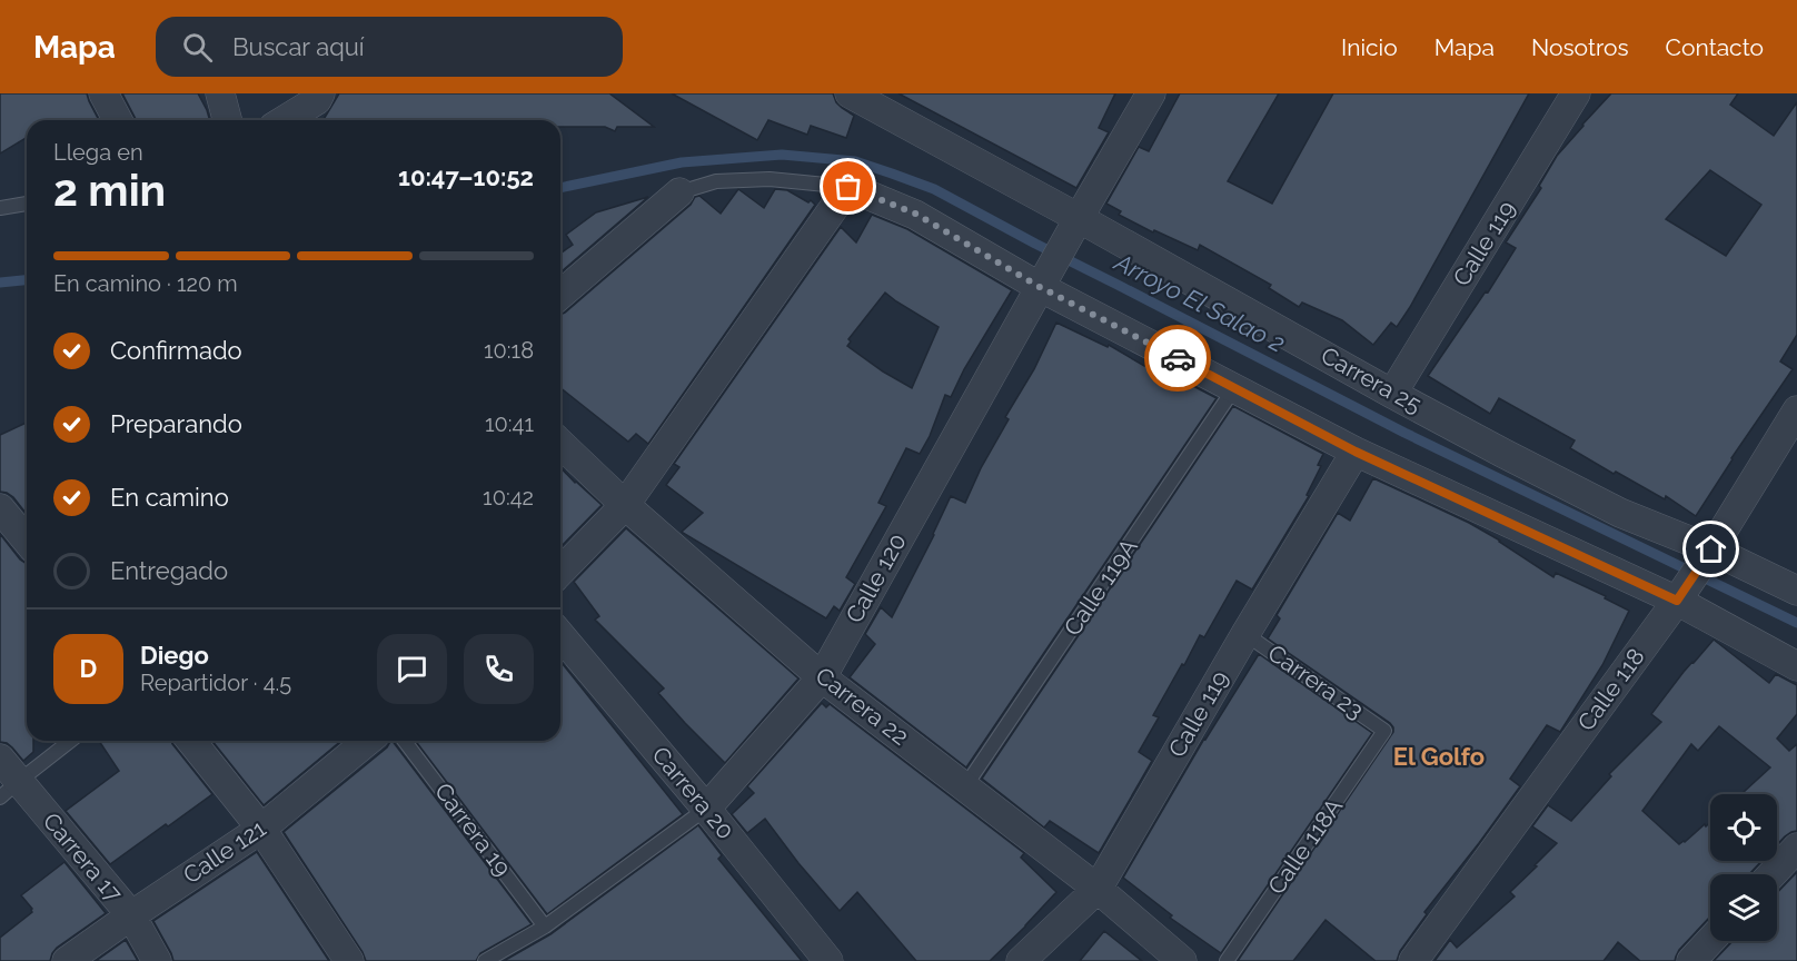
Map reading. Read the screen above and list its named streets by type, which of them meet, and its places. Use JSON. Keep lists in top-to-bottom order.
{
  "streets": {
    "street": [
      "Calle 119",
      "Carrera 25",
      "Calle 120",
      "Calle 118",
      "Carrera 22",
      "Carrera 20",
      "Calle 121",
      "Carrera 17"
    ],
    "lane": [
      "Calle 119A",
      "Carrera 23",
      "Carrera 19",
      "Calle 118A"
    ]
  },
  "crossings": [
    ["Calle 119", "Carrera 25"],
    ["Calle 119", "Carrera 23"],
    ["Calle 119", "Carrera 22"],
    ["Carrera 25", "Calle 120"],
    ["Carrera 25", "Calle 118"],
    ["Calle 120", "Carrera 22"],
    ["Calle 120", "Carrera 20"],
    ["Calle 120", "Carrera 19"],
    ["Calle 119A", "Carrera 22"],
    ["Carrera 23", "Calle 118A"],
    ["Calle 121", "Carrera 17"]
  ],
  "districts": ["El Golfo"],
  "water": ["Arroyo El Salao 2"],
  "page": {
    "header": "Mapa",
    "search": "Buscar aquí",
    "nav": [
      "Inicio",
      "Mapa",
      "Nosotros",
      "Contacto"
    ],
    "heading": ["2 min", "Llega en", "10:47–10:52"],
    "panel": ["Diego", "Repartidor · 4.5"],
    "bar": "En camino · 120 m",
    "list": [
      ["Confirmado", "10:18"],
      ["Preparando", "10:41"],
      ["En camino", "10:42"],
      "Entregado"
    ],
    "round": "D"
  }
}
